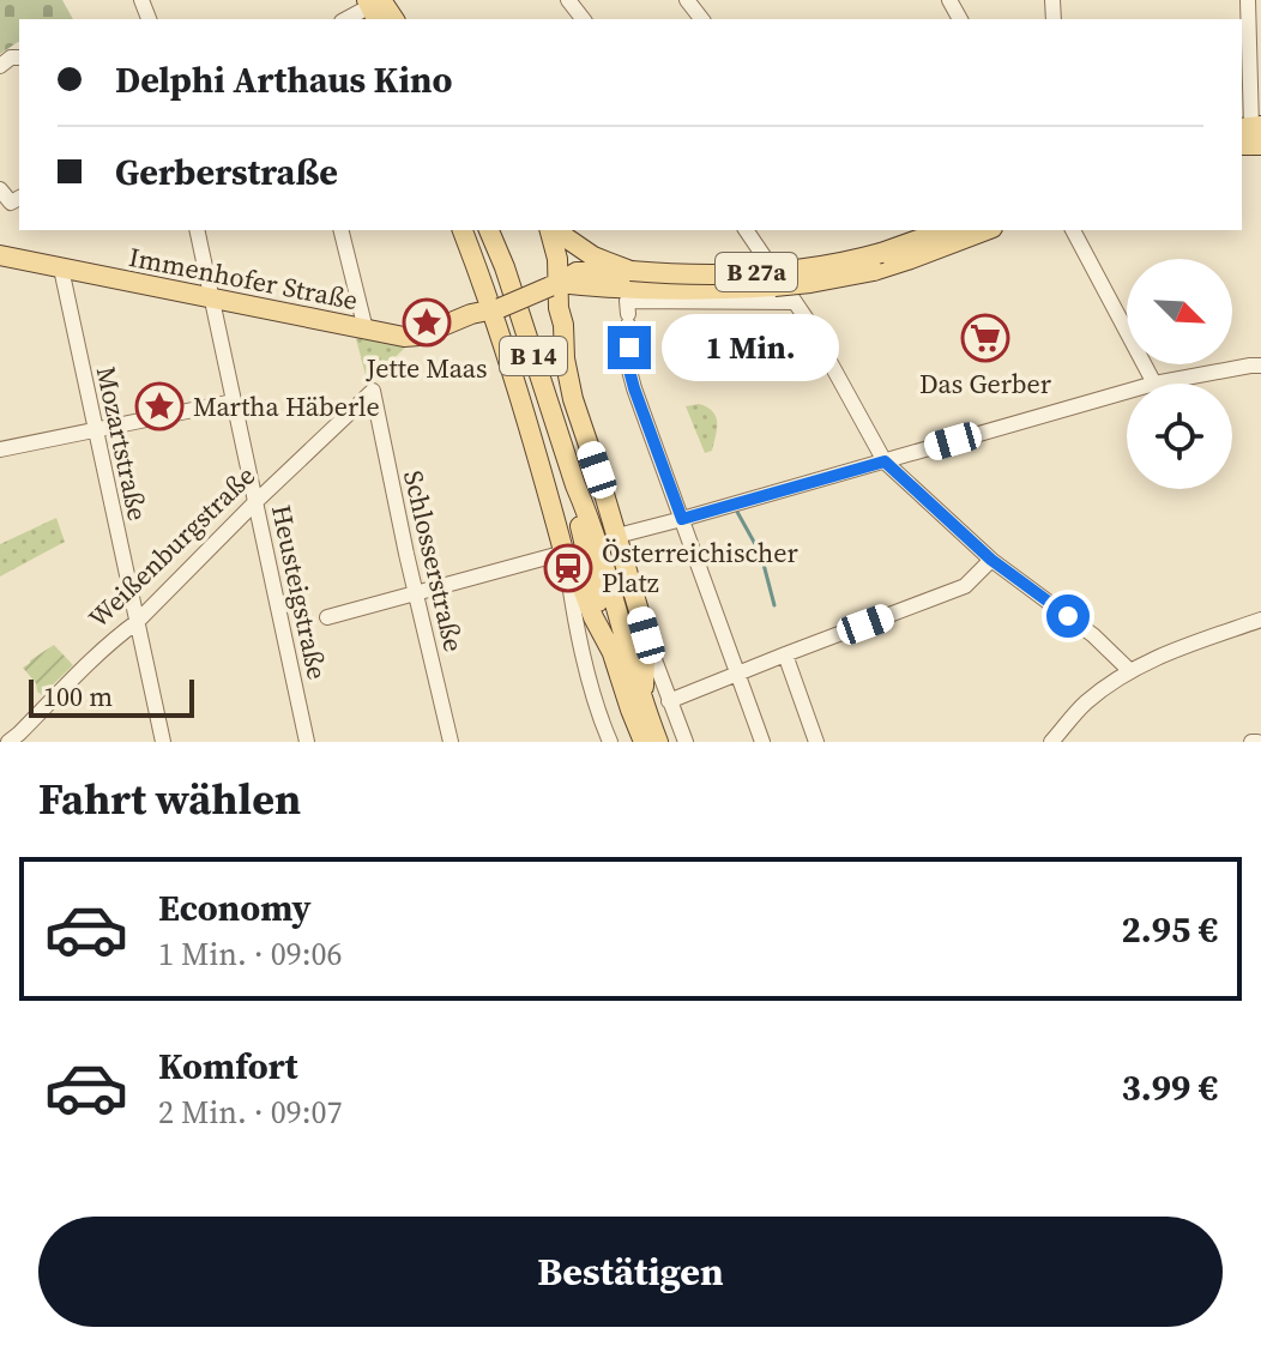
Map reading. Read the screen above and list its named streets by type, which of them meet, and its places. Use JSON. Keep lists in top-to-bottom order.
{
  "streets": {
    "main road": ["B 27a", "Immenhofer Straße", "B 14"],
    "street": [
      "Mozartstraße",
      "Weißenburgstraße",
      "Schlosserstraße",
      "Heusteigstraße"
    ]
  },
  "crossings": [
    ["Immenhofer Straße", "Mozartstraße"],
    ["Immenhofer Straße", "Heusteigstraße"],
    ["Mozartstraße", "Weißenburgstraße"],
    ["Weißenburgstraße", "Schlosserstraße"],
    ["Weißenburgstraße", "Heusteigstraße"]
  ],
  "places": {
    "place": ["Jette Maas", "Martha Häberle"],
    "supermarket": ["Das Gerber"],
    "station": ["Österreichischer Platz"]
  },
  "scale_bar": "100 m",
  "north": "bottom right",
  "page": {
    "banner": ["Delphi Arthaus Kino", "Gerberstraße"],
    "bubble": "1 Min.",
    "scale": "100 m",
    "heading": "Fahrt wählen",
    "list": [
      {
        "name": "Economy",
        "note": "1 Min. · 09:06",
        "value": "2.95 €"
      },
      {
        "name": "Komfort",
        "note": "2 Min. · 09:07",
        "value": "3.99 €"
      }
    ],
    "buttons": "Bestätigen"
  }
}
